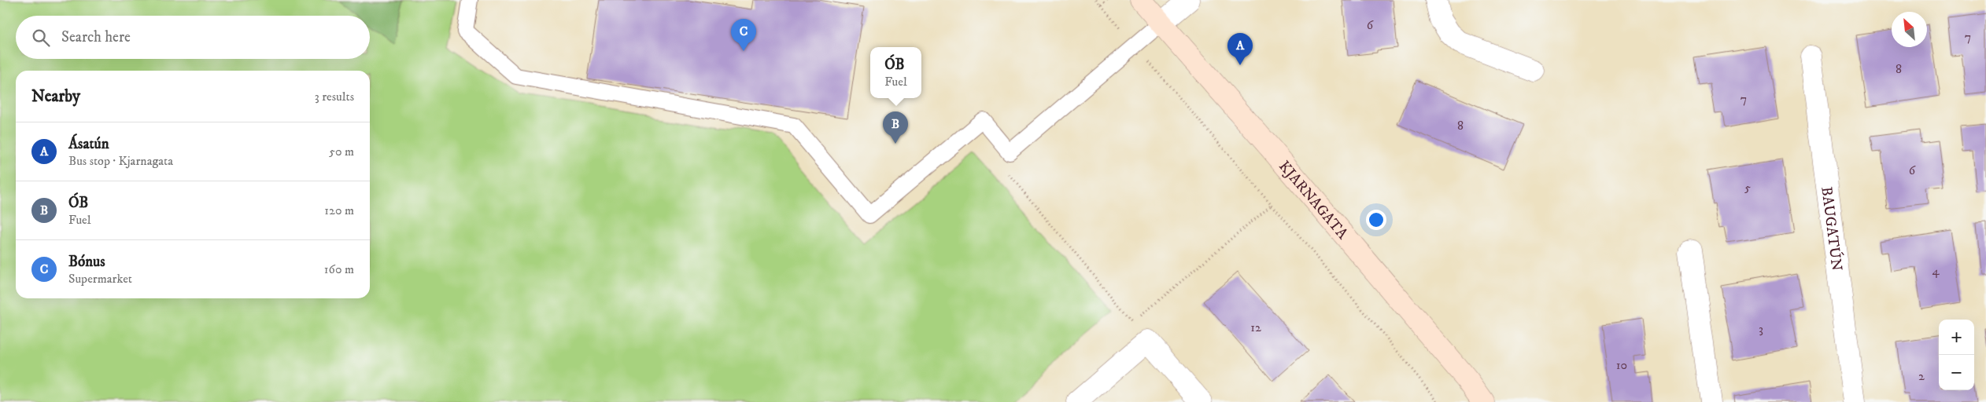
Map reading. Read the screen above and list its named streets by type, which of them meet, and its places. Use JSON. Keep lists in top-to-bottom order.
{
  "streets": {
    "street": ["KJARNAGATA", "BAUGATÚN"]
  },
  "house_numbers": [
    "6",
    "7",
    "8",
    "7",
    "8",
    "6",
    "5",
    "4",
    "12",
    "3",
    "10",
    "2"
  ],
  "north": "top left",
  "page": {
    "search": "Search here",
    "pins": ["C", "A", "B"],
    "popup": ["ÓB", "Fuel"],
    "heading": ["Nearby", "3 results"],
    "list": [
      {
        "mark": "A",
        "name": "Ásatún",
        "note": "Bus stop · Kjarnagata",
        "value": "50 m"
      },
      {
        "mark": "B",
        "name": "ÓB",
        "note": "Fuel",
        "value": "120 m"
      },
      {
        "mark": "C",
        "name": "Bónus",
        "note": "Supermarket",
        "value": "160 m"
      }
    ],
    "map_buttons": ["+", "−"]
  }
}
